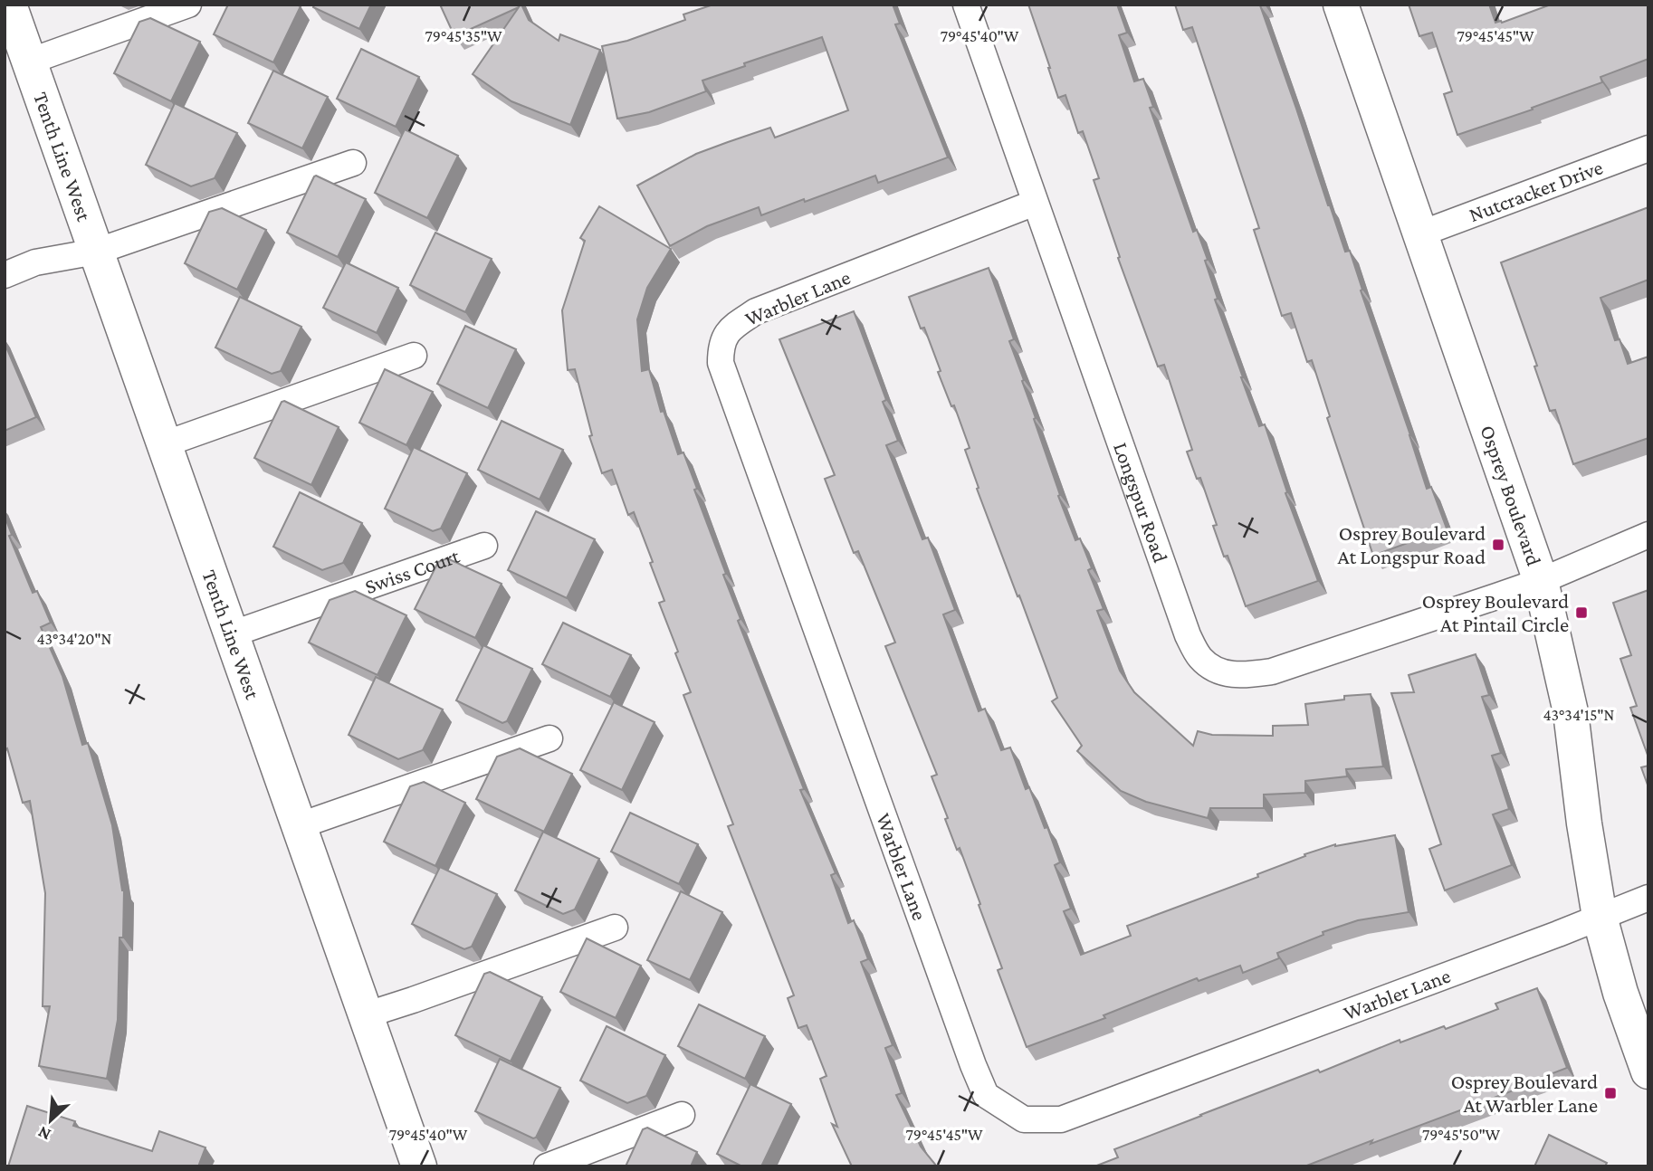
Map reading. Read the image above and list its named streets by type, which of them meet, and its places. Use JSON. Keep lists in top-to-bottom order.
{
  "streets": {
    "street": [
      "Tenth Line West",
      "Nutcracker Drive",
      "Warbler Lane",
      "Osprey Boulevard",
      "Longspur Road",
      "Swiss Court"
    ]
  },
  "crossings": [
    ["Tenth Line West", "Swiss Court"],
    ["Nutcracker Drive", "Osprey Boulevard"],
    ["Warbler Lane", "Osprey Boulevard"],
    ["Warbler Lane", "Longspur Road"],
    ["Osprey Boulevard", "Longspur Road"]
  ],
  "places": {
    "transit": ["Osprey Boulevard At Longspur Road", "Osprey Boulevard At Pintail Circle", "Osprey Boulevard At Warbler Lane"]
  },
  "north": "bottom left",
  "coordinates": [
    "79°45'35\"W",
    "79°45'40\"W",
    "79°45'45\"W",
    "43°34'20\"N",
    "43°34'15\"N",
    "79°45'50\"W"
  ]
}
